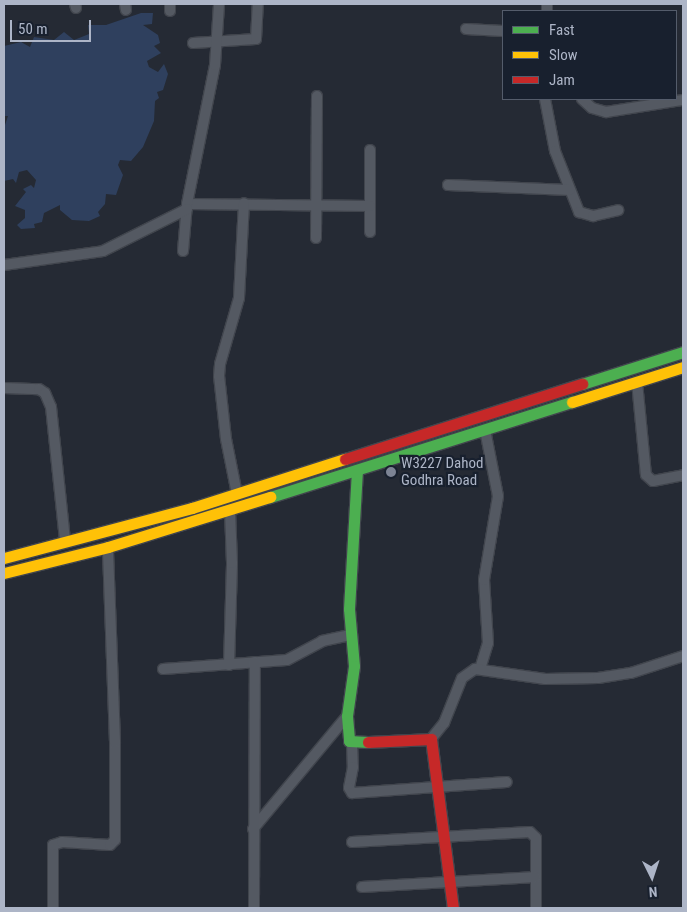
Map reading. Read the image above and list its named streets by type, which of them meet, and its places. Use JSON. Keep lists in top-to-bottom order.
{
  "places": ["W3227 Dahod Godhra Road"],
  "legend": ["Fast", "Slow", "Jam"],
  "scale_bar": "50 m",
  "north": "bottom"
}
